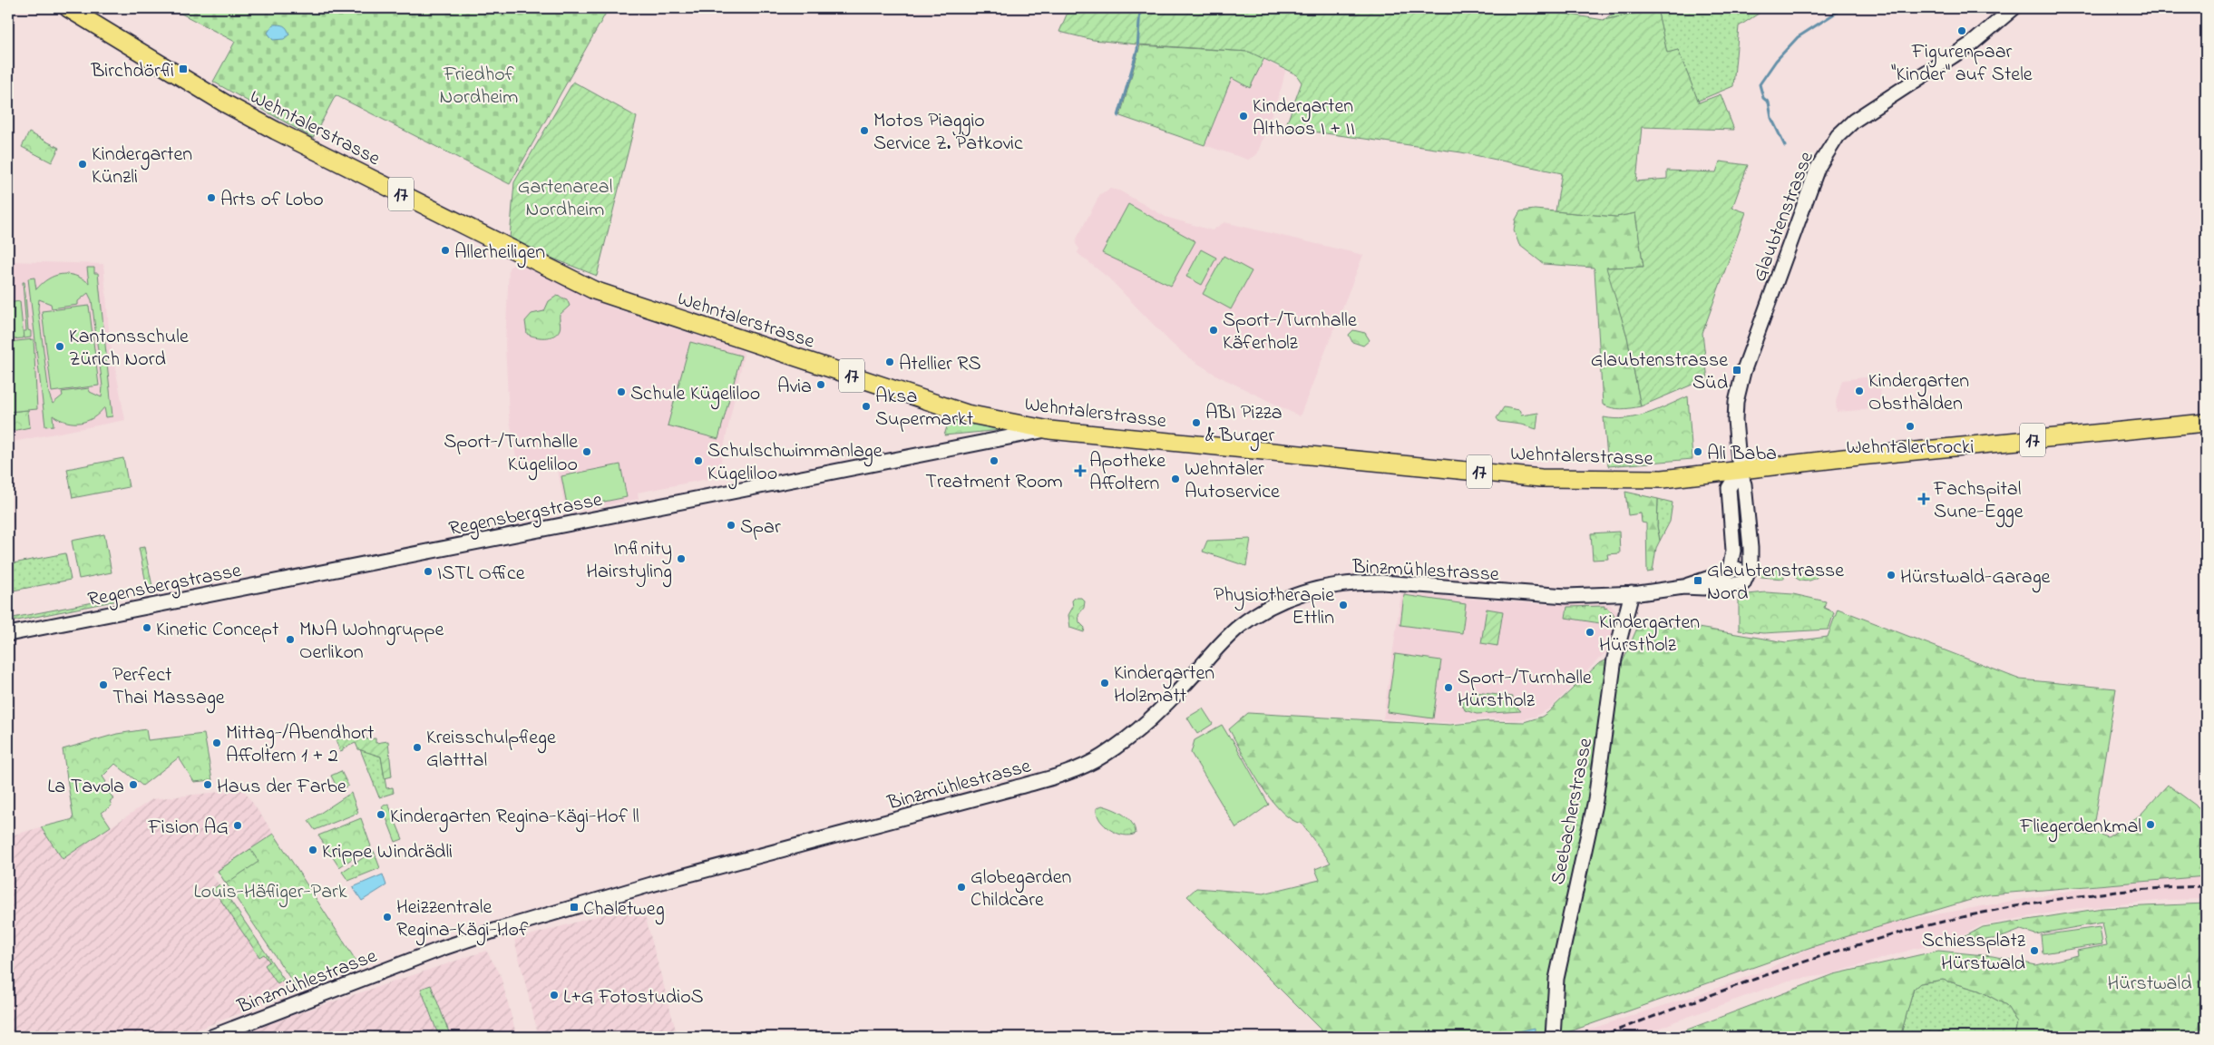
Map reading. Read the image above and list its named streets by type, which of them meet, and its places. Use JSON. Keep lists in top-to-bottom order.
{
  "streets": {
    "main road": ["Wehntalerstrasse", "17"],
    "street": [
      "Glaubtenstrasse",
      "Regensbergstrasse",
      "Binzmühlestrasse",
      "Seebacherstrasse"
    ]
  },
  "crossings": [
    ["Wehntalerstrasse", "Glaubtenstrasse"],
    ["Wehntalerstrasse", "Regensbergstrasse"],
    ["Binzmühlestrasse", "Seebacherstrasse"]
  ],
  "parks": [
    "Friedhof Nordheim",
    "Gartenareal Nordheim",
    "Louis-Häfliger-Park",
    "Hürstwald"
  ],
  "places": {
    "other": [
      "Figurenpaar \"Kinder\" auf Stele",
      "Kindergarten Althoos I + II",
      "Motos Piaggio Service Z. Patkovic",
      "Kindergarten Künzli",
      "Arts of Lobo",
      "Allerheiligen",
      "Sport-/Turnhalle Käferholz",
      "Kantonsschule Zürich Nord",
      "Atellier RS",
      "Avia",
      "Kindergarten Obsthalden",
      "Schule Kügeliloo",
      "Aksa Supermarkt",
      "ABI Pizza & Burger",
      "Wehntalerbrocki",
      "Sport-/Turnhalle Kügeliloo",
      "Ali Baba",
      "Schulschwimmanlage Kügeliloo",
      "Treatment Room",
      "Wehntaler Autoservice",
      "Spar",
      "Infinity Hairstyling",
      "ISTL Office",
      "Hürstwald-Garage",
      "Physiotherapie Ettlin",
      "Kinetic Concept",
      "Kindergarten Hürstholz",
      "MNA Wohngruppe Oerlikon",
      "Kindergarten Holzmatt",
      "Perfect Thai Massage",
      "Sport-/Turnhalle Hürstholz",
      "Mittag-/Abendhort Affoltern 1 + 2",
      "Kreisschulpflege Glatttal",
      "La Tavola",
      "Haus der Farbe",
      "Kindergarten Regina-Kägi-Hof ll",
      "Fliegerdenkmal",
      "Fision AG",
      "Krippe Windrädli",
      "Globegarden Childcare",
      "Heizzentrale Regina-Kägi-Hof",
      "Schiessplatz Hürstwald",
      "L+G FotostudioS"
    ],
    "transit": [
      "Birchdörfli",
      "Glaubtenstrasse Süd",
      "Glaubtenstrasse Nord",
      "Chaletweg"
    ],
    "health": ["Apotheke Affoltern", "Fachspital Sune-Egge"]
  }
}
